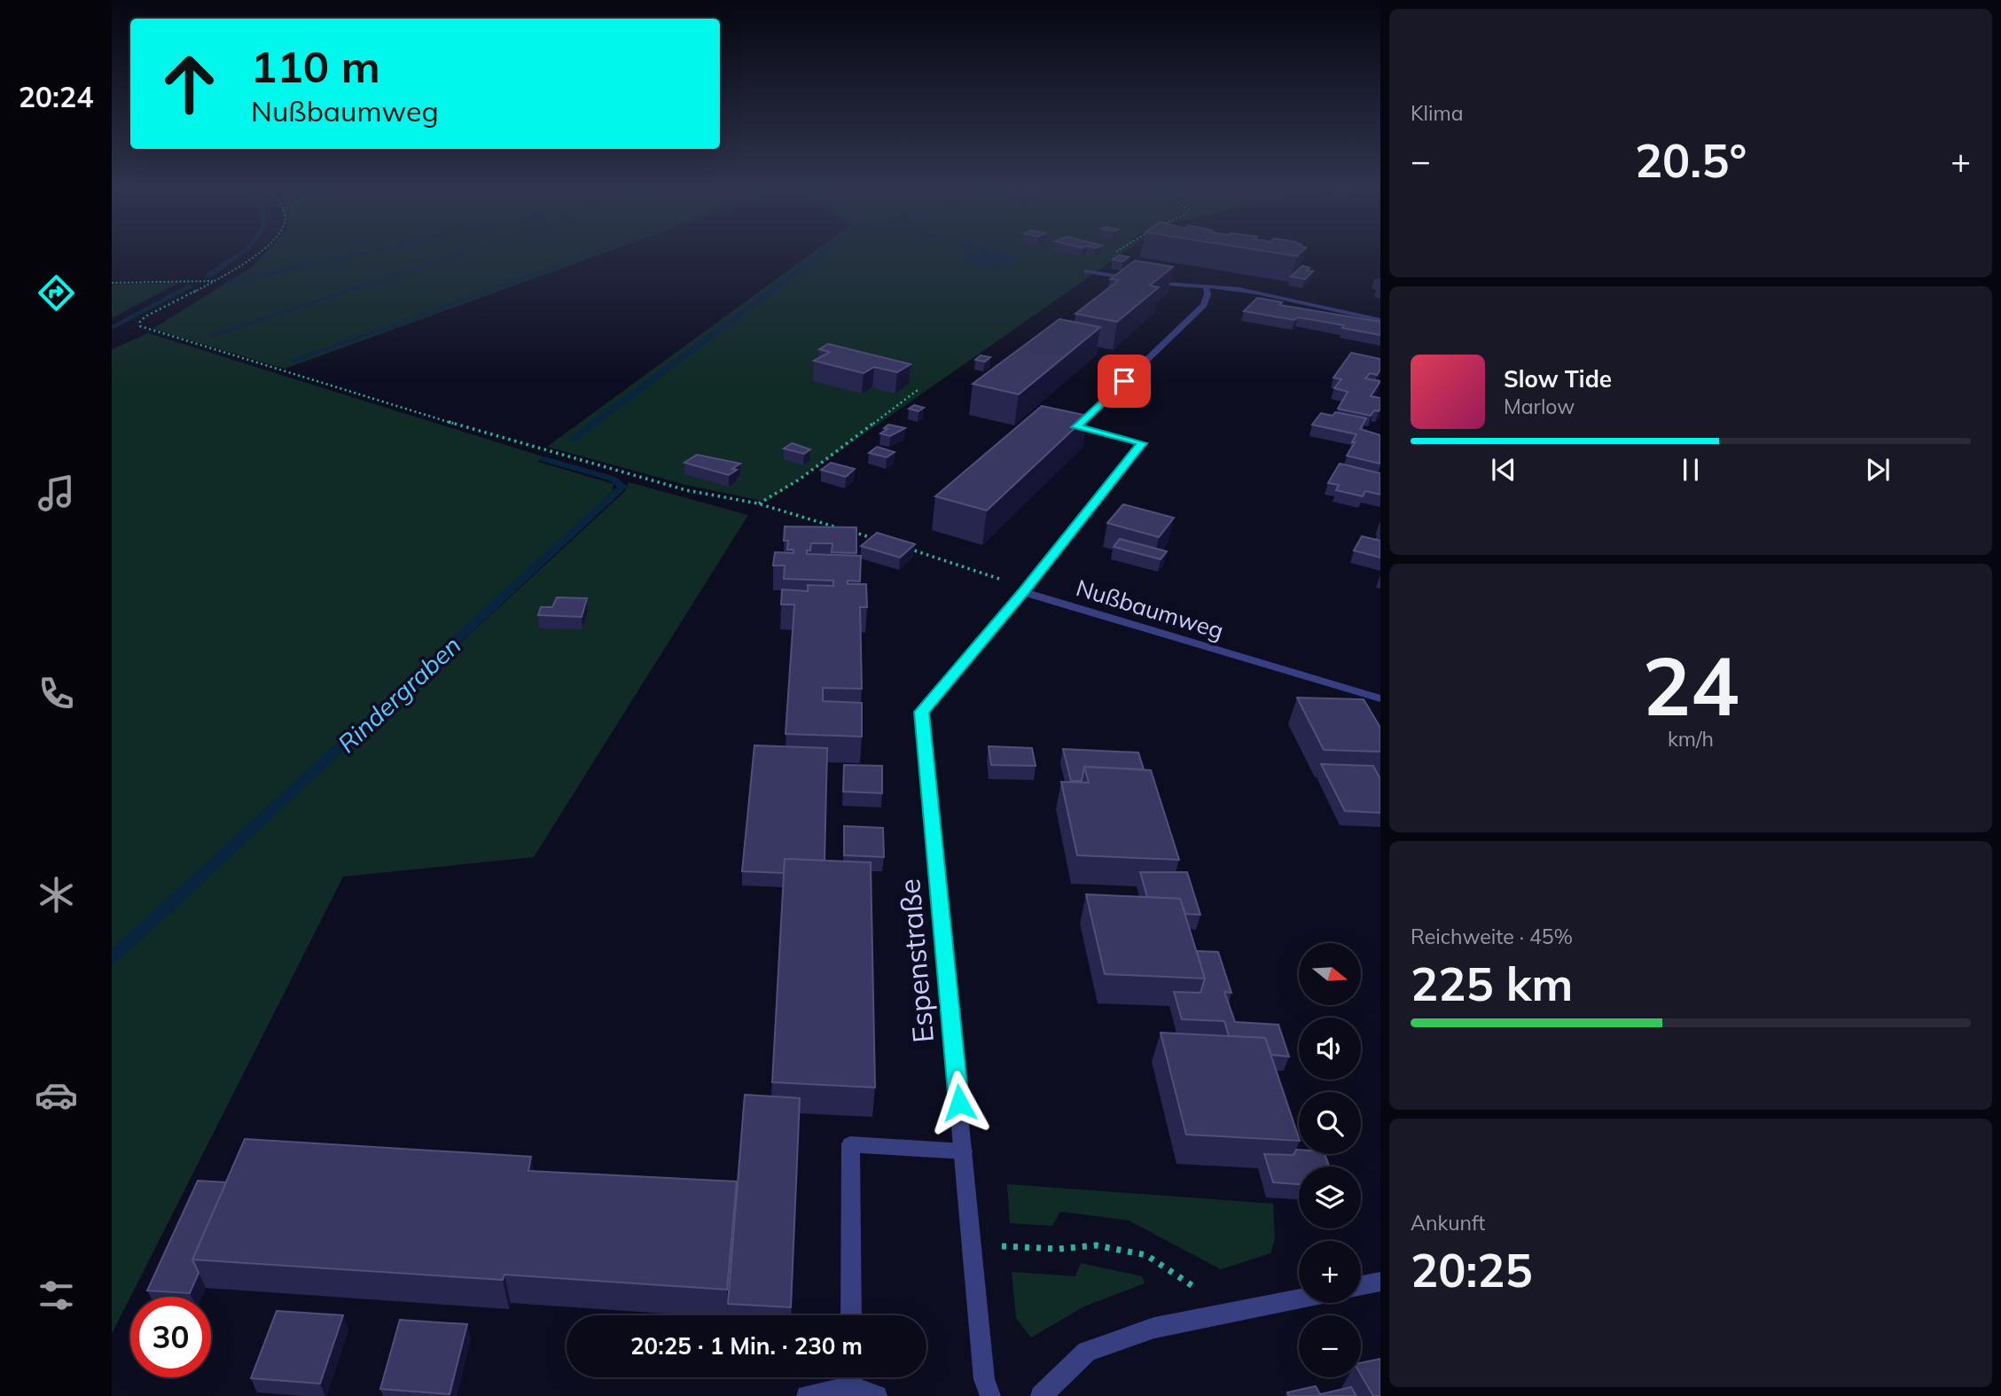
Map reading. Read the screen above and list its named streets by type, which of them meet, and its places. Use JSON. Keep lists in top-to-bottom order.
{
  "streets": {
    "street": ["Nußbaumweg", "Espenstraße"]
  },
  "crossings": [
    ["Nußbaumweg", "Espenstraße"]
  ],
  "water": ["Rindergraben"],
  "north": "right",
  "page": {
    "tabs": "20:24",
    "tile": [
      "Klima",
      ["24", "km/h"],
      ["Reichweite · 45%", "225 km"],
      ["Ankunft", "20:25"]
    ],
    "turn": ["110 m", "Nußbaumweg"],
    "heat": ["−", "20.5°", "+"],
    "song": ["Slow Tide", "Marlow"],
    "map_buttons": ["+", "−"],
    "limit": "30",
    "trip": "20:25 · 1 Min. · 230 m"
  }
}
